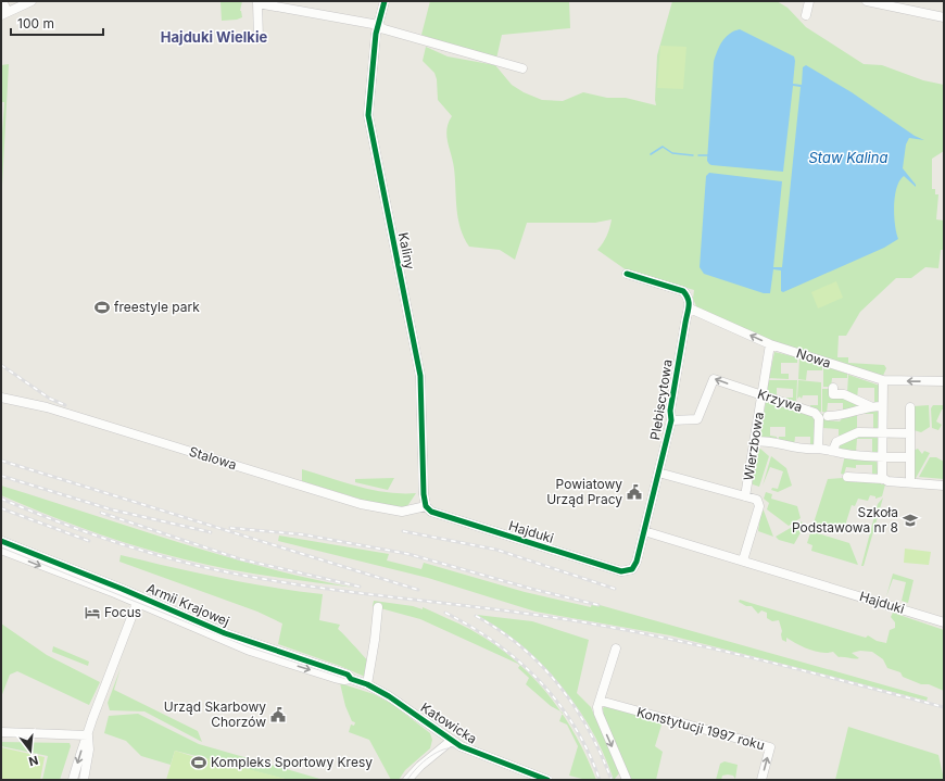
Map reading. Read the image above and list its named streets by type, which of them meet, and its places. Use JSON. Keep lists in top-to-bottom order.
{
  "streets": {
    "street": [
      "Kaliny",
      "Nowa",
      "Plebiscytowa",
      "Krzywa",
      "Wierzbowa",
      "Stalowa",
      "Hajduki",
      "Armii Krajowej",
      "Katowicka",
      "Konstytucji 1997 roku"
    ]
  },
  "crossings": [
    ["Kaliny", "Stalowa"],
    ["Kaliny", "Hajduki"],
    ["Nowa", "Plebiscytowa"],
    ["Nowa", "Wierzbowa"],
    ["Plebiscytowa", "Krzywa"],
    ["Plebiscytowa", "Wierzbowa"],
    ["Plebiscytowa", "Hajduki"],
    ["Krzywa", "Wierzbowa"],
    ["Wierzbowa", "Hajduki"],
    ["Stalowa", "Hajduki"],
    ["Armii Krajowej", "Katowicka"]
  ],
  "one_way": ["Konstytucji 1997 roku"],
  "districts": ["Hajduki Wielkie"],
  "water": ["Staw Kalina"],
  "places": {
    "sports": ["freestyle park", "Kompleks Sportowy Kresy"],
    "public building": ["Powiatowy Urząd Pracy", "Urząd Skarbowy Chorzów"],
    "school or university": ["Szkoła Podstawowa nr 8"],
    "hotel": ["Focus"]
  },
  "scale_bar": "100 m",
  "north": "bottom"
}
